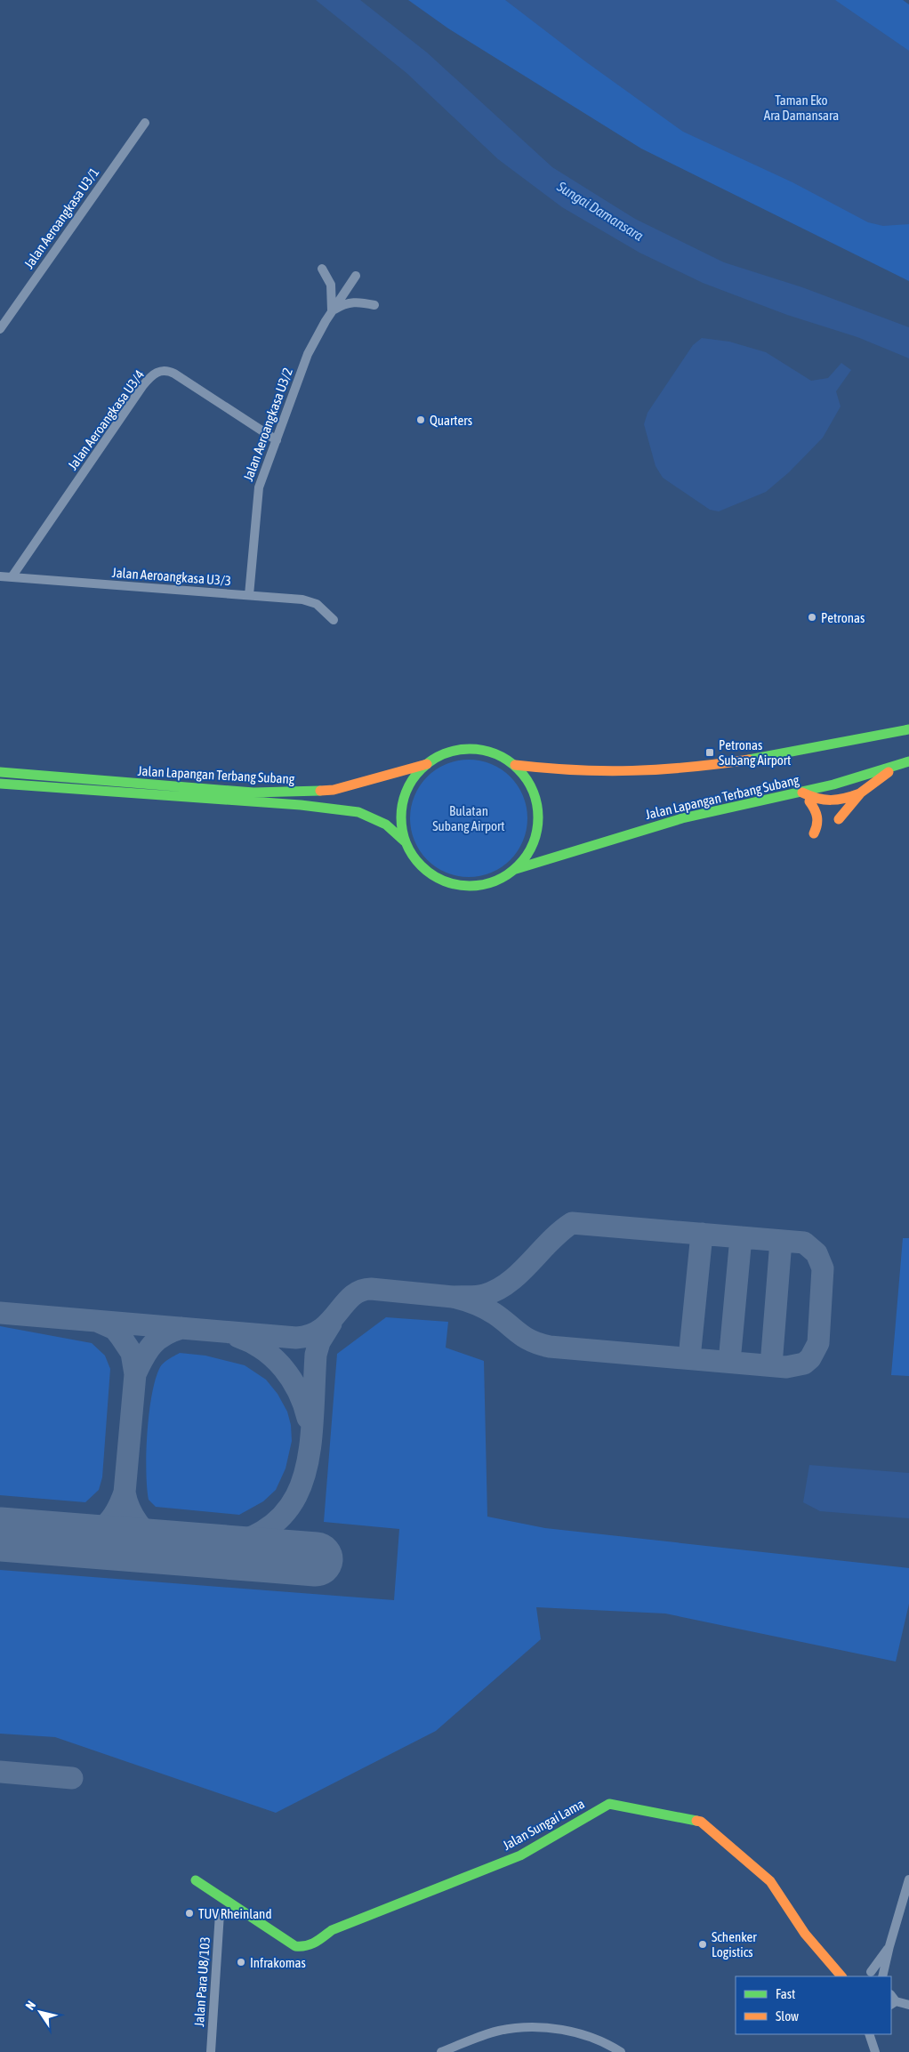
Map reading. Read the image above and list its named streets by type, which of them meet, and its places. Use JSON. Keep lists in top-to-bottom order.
{
  "streets": {
    "main road": ["Jalan Lapangan Terbang Subang", "Jalan Sungai Lama"],
    "street": [
      "Jalan Aeroangkasa U3/1",
      "Jalan Aeroangkasa U3/4",
      "Jalan Aeroangkasa U3/2",
      "Jalan Aeroangkasa U3/3",
      "Jalan Para U8/103"
    ]
  },
  "crossings": [
    ["Jalan Aeroangkasa U3/4", "Jalan Aeroangkasa U3/2"],
    ["Jalan Aeroangkasa U3/4", "Jalan Aeroangkasa U3/3"],
    ["Jalan Aeroangkasa U3/2", "Jalan Aeroangkasa U3/3"]
  ],
  "water": ["Sungai Damansara"],
  "parks": ["Taman Eko Ara Damansara", "Bulatan Subang Airport"],
  "places": {
    "other": [
      "Quarters",
      "Petronas",
      "TUV Rheinland",
      "Schenker Logistics",
      "Infrakomas"
    ],
    "transit": ["Petronas Subang Airport"]
  },
  "legend": ["Fast", "Slow"],
  "north": "top left"
}
